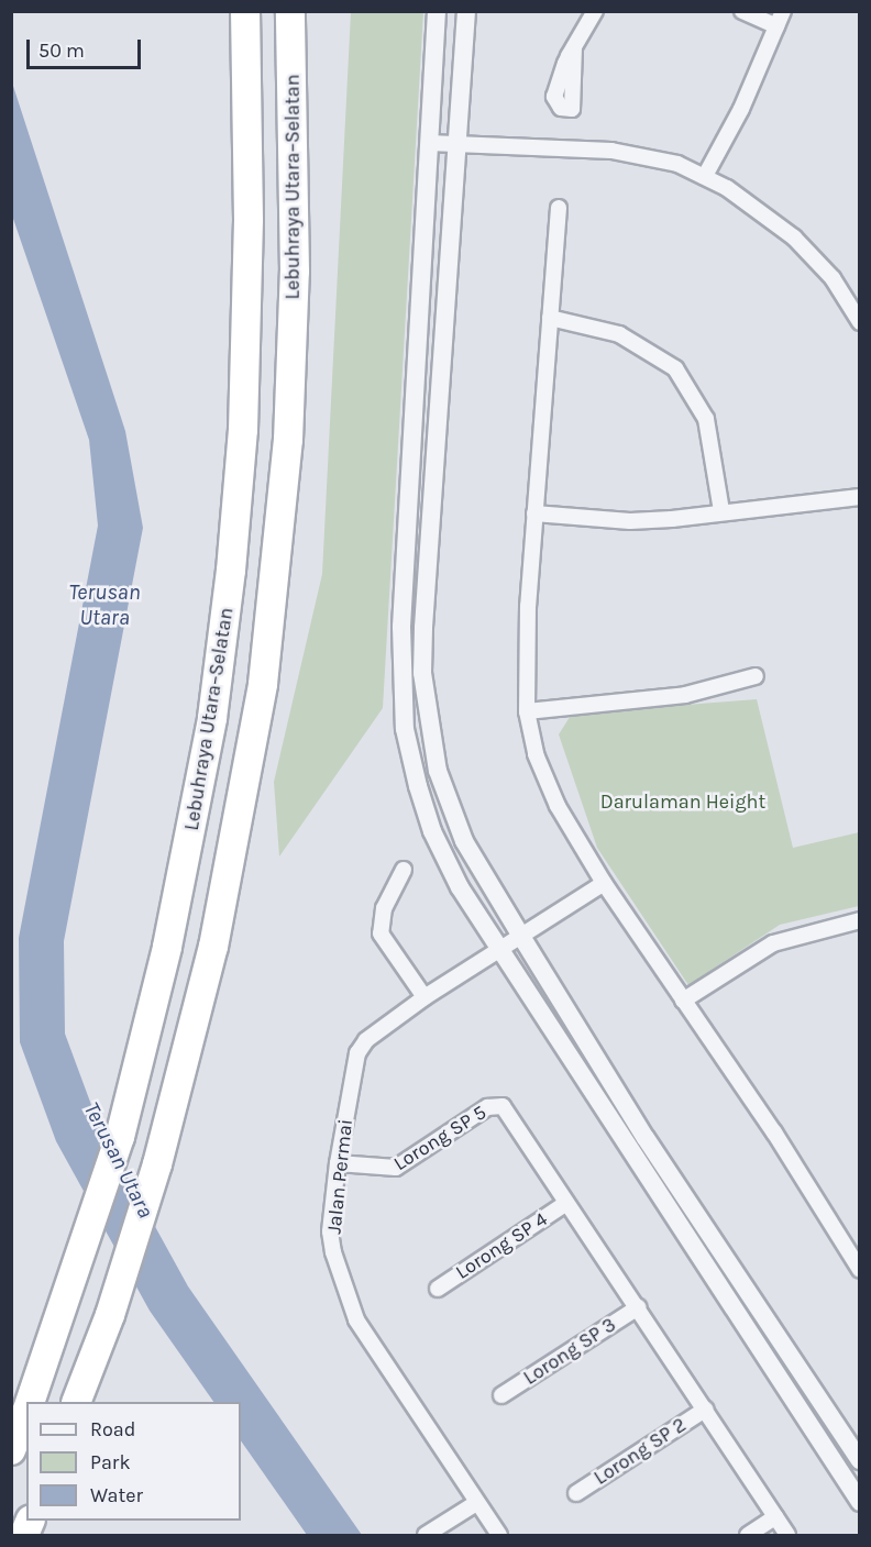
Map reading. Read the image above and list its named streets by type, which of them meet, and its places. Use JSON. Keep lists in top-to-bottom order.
{
  "streets": {
    "highway": ["Lebuhraya Utara–Selatan"],
    "street": [
      "Lorong SP 5",
      "Jalan Permai",
      "Lorong SP 4",
      "Lorong SP 3",
      "Lorong SP 2"
    ]
  },
  "crossings": [
    ["Lorong SP 5", "Jalan Permai"],
    ["Lorong SP 5", "Lorong SP 4"]
  ],
  "water": ["Terusan Utara"],
  "parks": ["Darulaman Height"],
  "legend": ["Road", "Park", "Water"],
  "scale_bar": "50 m"
}
